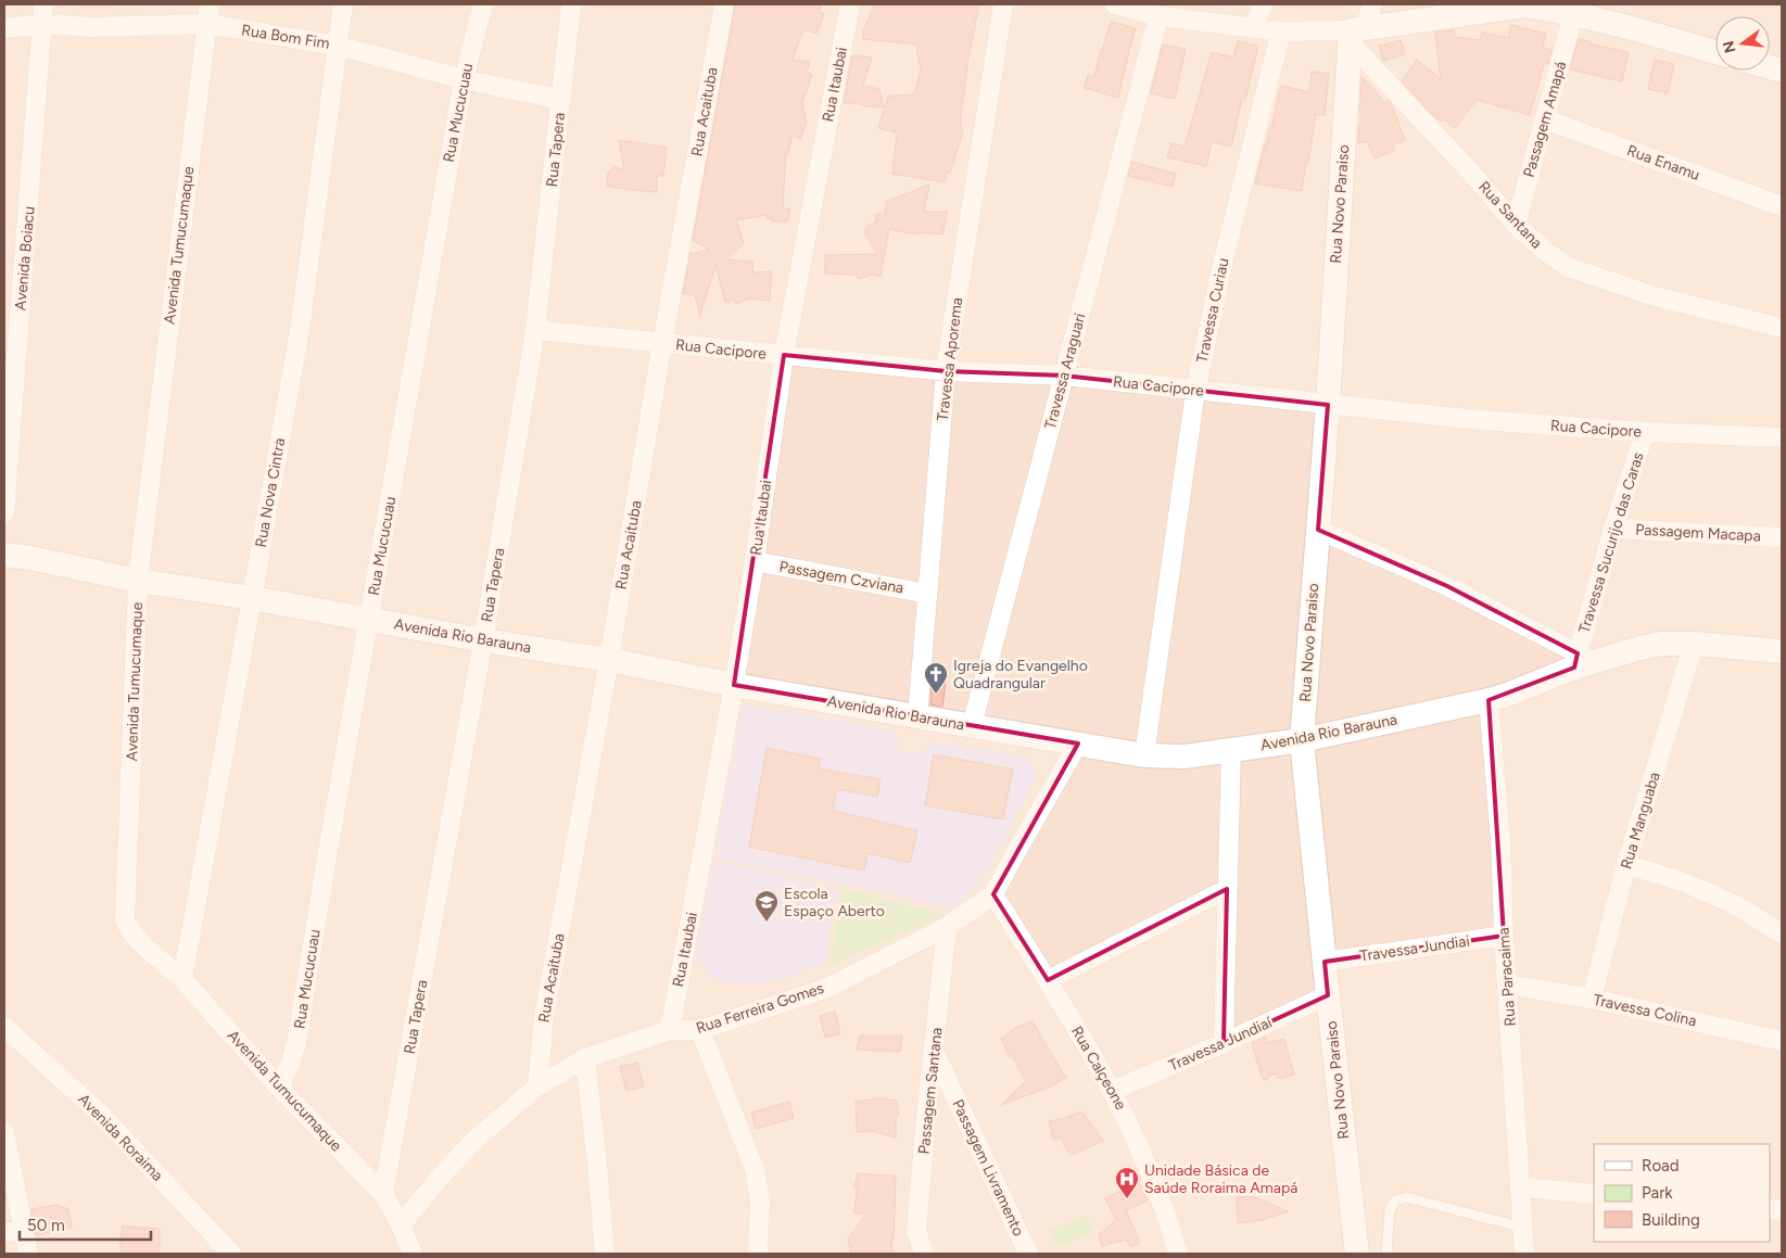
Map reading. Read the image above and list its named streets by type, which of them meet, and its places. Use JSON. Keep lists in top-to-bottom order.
{
  "streets": {
    "street": [
      "Rua Bom Fim",
      "Rua Itaubai",
      "Rua Acaituba",
      "Rua Mucucuau",
      "Passagem Amapá",
      "Rua Tapera",
      "Rua Enamu",
      "Rua Novo Paraiso",
      "Rua Santana",
      "Avenida Tumucumaque",
      "Avenida Boiacu",
      "Travessa Curiau",
      "Rua Cacipore",
      "Travessa Aporema",
      "Travessa Araguari",
      "Rua Nova Cintra",
      "Passagem Macapa",
      "Travessa Sucurijo das Caras",
      "Passagem Czviana",
      "Avenida Rio Barauna",
      "Rua Manguaba",
      "Travessa Jundiai",
      "Rua Paracaima",
      "Rua Ferreira Gomes",
      "Travessa Colina",
      "Travessa Jundiaí",
      "Rua Calçeone",
      "Passagem Santana",
      "Avenida Roraima",
      "Passagem Livramento"
    ]
  },
  "crossings": [
    ["Rua Bom Fim", "Rua Mucucuau"],
    ["Rua Bom Fim", "Rua Tapera"],
    ["Rua Bom Fim", "Avenida Tumucumaque"],
    ["Rua Bom Fim", "Avenida Boiacu"],
    ["Rua Bom Fim", "Rua Nova Cintra"],
    ["Rua Itaubai", "Rua Cacipore"],
    ["Rua Itaubai", "Passagem Czviana"],
    ["Rua Itaubai", "Avenida Rio Barauna"],
    ["Rua Itaubai", "Rua Ferreira Gomes"],
    ["Rua Acaituba", "Rua Cacipore"],
    ["Rua Acaituba", "Avenida Rio Barauna"],
    ["Rua Acaituba", "Rua Ferreira Gomes"],
    ["Rua Mucucuau", "Avenida Tumucumaque"],
    ["Rua Mucucuau", "Avenida Rio Barauna"],
    ["Passagem Amapá", "Rua Enamu"],
    ["Passagem Amapá", "Rua Santana"],
    ["Rua Tapera", "Avenida Tumucumaque"],
    ["Rua Tapera", "Rua Cacipore"],
    ["Rua Tapera", "Avenida Rio Barauna"],
    ["Rua Novo Paraiso", "Rua Santana"],
    ["Rua Novo Paraiso", "Rua Cacipore"],
    ["Rua Novo Paraiso", "Travessa Sucurijo das Caras"],
    ["Rua Novo Paraiso", "Avenida Rio Barauna"],
    ["Rua Novo Paraiso", "Travessa Jundiai"],
    ["Rua Novo Paraiso", "Travessa Jundiaí"],
    ["Avenida Tumucumaque", "Rua Nova Cintra"],
    ["Avenida Tumucumaque", "Avenida Rio Barauna"],
    ["Avenida Tumucumaque", "Rua Ferreira Gomes"],
    ["Travessa Curiau", "Rua Cacipore"],
    ["Travessa Curiau", "Avenida Rio Barauna"],
    ["Rua Cacipore", "Travessa Aporema"],
    ["Rua Cacipore", "Travessa Araguari"],
    ["Rua Cacipore", "Travessa Sucurijo das Caras"],
    ["Travessa Aporema", "Passagem Czviana"],
    ["Travessa Aporema", "Avenida Rio Barauna"],
    ["Travessa Araguari", "Avenida Rio Barauna"],
    ["Rua Nova Cintra", "Avenida Rio Barauna"],
    ["Passagem Macapa", "Travessa Sucurijo das Caras"],
    ["Travessa Sucurijo das Caras", "Avenida Rio Barauna"],
    ["Avenida Rio Barauna", "Rua Manguaba"],
    ["Avenida Rio Barauna", "Rua Paracaima"],
    ["Avenida Rio Barauna", "Rua Ferreira Gomes"],
    ["Rua Manguaba", "Travessa Colina"],
    ["Travessa Jundiai", "Rua Paracaima"],
    ["Rua Paracaima", "Travessa Colina"],
    ["Rua Ferreira Gomes", "Rua Calçeone"],
    ["Rua Ferreira Gomes", "Passagem Santana"],
    ["Travessa Jundiaí", "Rua Calçeone"],
    ["Passagem Santana", "Passagem Livramento"]
  ],
  "places": {
    "church": ["Igreja do Evangelho Quadrangular"],
    "school or university": ["Escola Espaço Aberto"],
    "hospital": ["Unidade Básica de Saúde Roraima Amapá"]
  },
  "legend": ["Road", "Park", "Building"],
  "scale_bar": "50 m",
  "north": "left"
}
